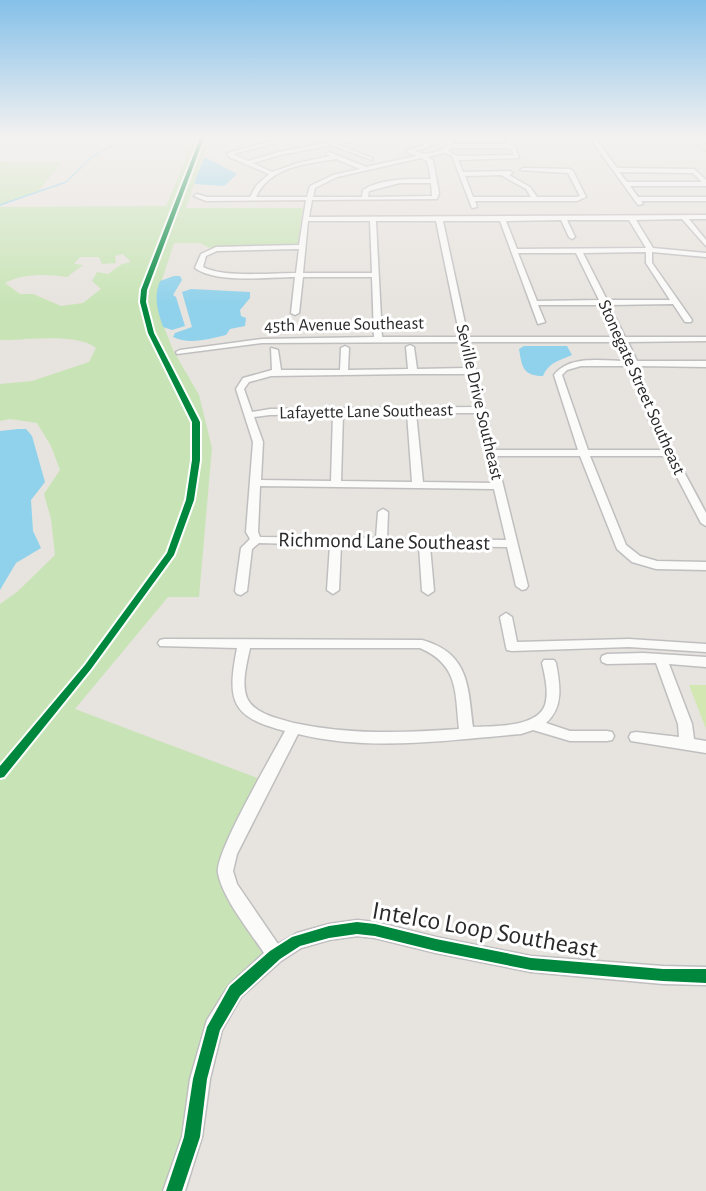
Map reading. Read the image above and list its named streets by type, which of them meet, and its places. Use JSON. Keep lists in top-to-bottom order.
{
  "streets": {
    "street": [
      "45th Avenue Southeast",
      "Stonegate Street Southeast",
      "Seville Drive Southeast",
      "Lafayette Lane Southeast",
      "Richmond Lane Southeast",
      "Intelco Loop Southeast"
    ]
  },
  "crossings": [
    ["45th Avenue Southeast", "Stonegate Street Southeast"],
    ["45th Avenue Southeast", "Seville Drive Southeast"],
    ["Seville Drive Southeast", "Lafayette Lane Southeast"],
    ["Seville Drive Southeast", "Richmond Lane Southeast"]
  ]
}
